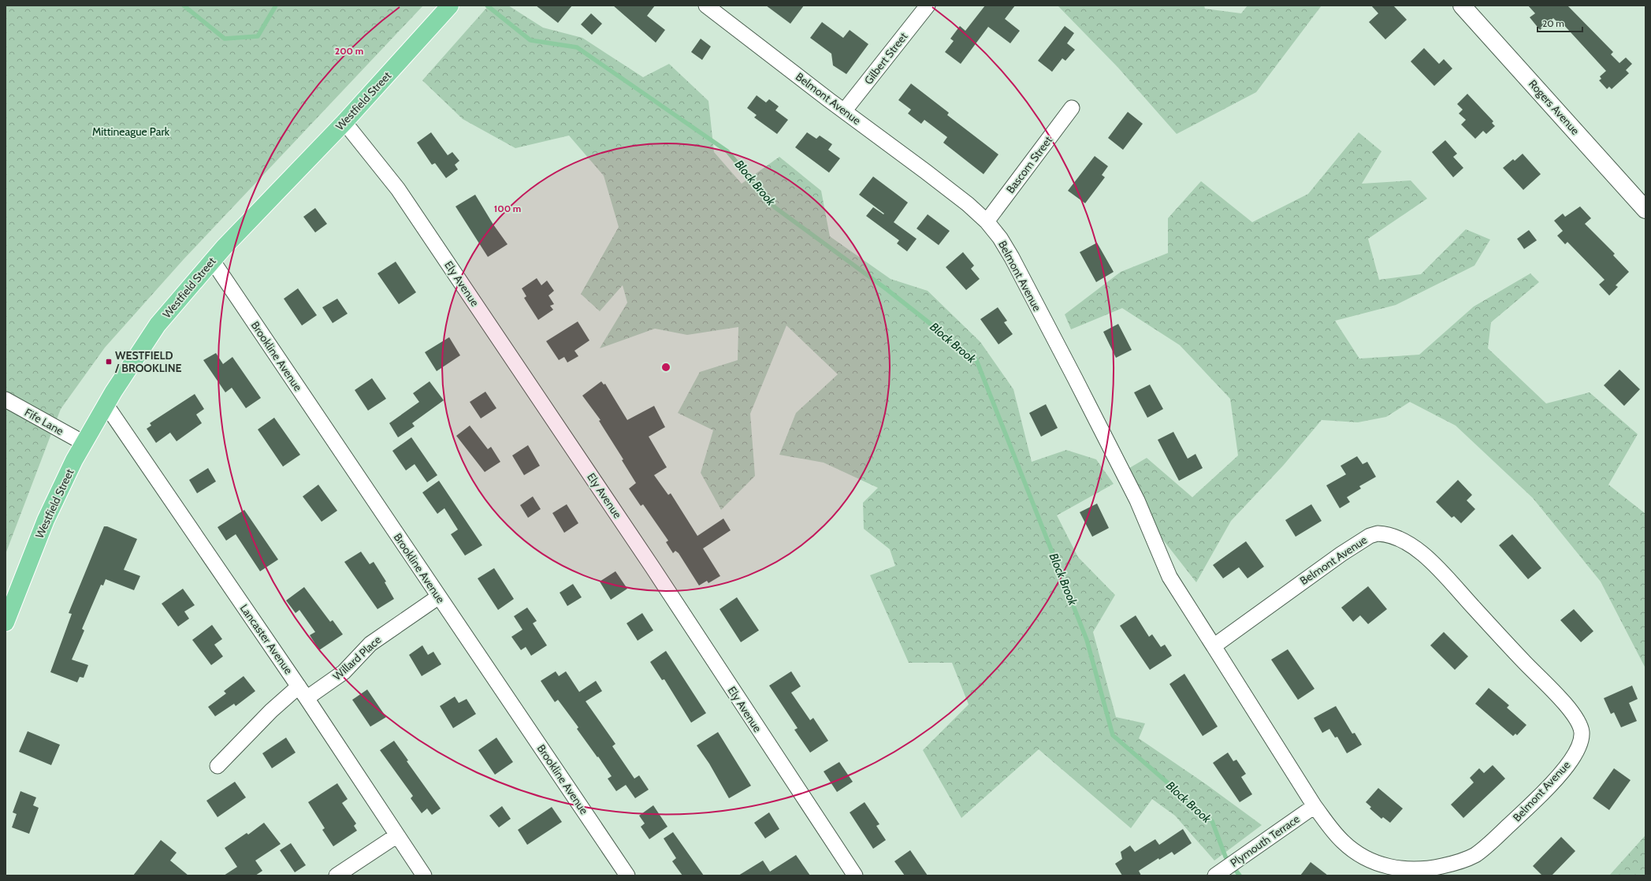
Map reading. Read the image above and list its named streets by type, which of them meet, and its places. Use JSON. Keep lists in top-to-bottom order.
{
  "streets": {
    "main road": ["Westfield Street", "Rogers Avenue"],
    "street": [
      "Gilbert Street",
      "Belmont Avenue",
      "Bascom Street",
      "Ely Avenue",
      "Brookline Avenue",
      "Fife Lane",
      "Lancaster Avenue",
      "Willard Place",
      "Plymouth Terrace"
    ]
  },
  "crossings": [
    ["Gilbert Street", "Belmont Avenue"],
    ["Belmont Avenue", "Bascom Street"],
    ["Belmont Avenue", "Plymouth Terrace"],
    ["Westfield Street", "Ely Avenue"],
    ["Westfield Street", "Brookline Avenue"],
    ["Westfield Street", "Fife Lane"],
    ["Westfield Street", "Lancaster Avenue"],
    ["Brookline Avenue", "Willard Place"],
    ["Lancaster Avenue", "Willard Place"]
  ],
  "water": ["Block Brook"],
  "parks": ["Mittineague Park"],
  "places": {
    "transit": ["WESTFIELD / BROOKLINE"]
  },
  "scale_bar": "20 m",
  "rings": ["200 m", "100 m"]
}
